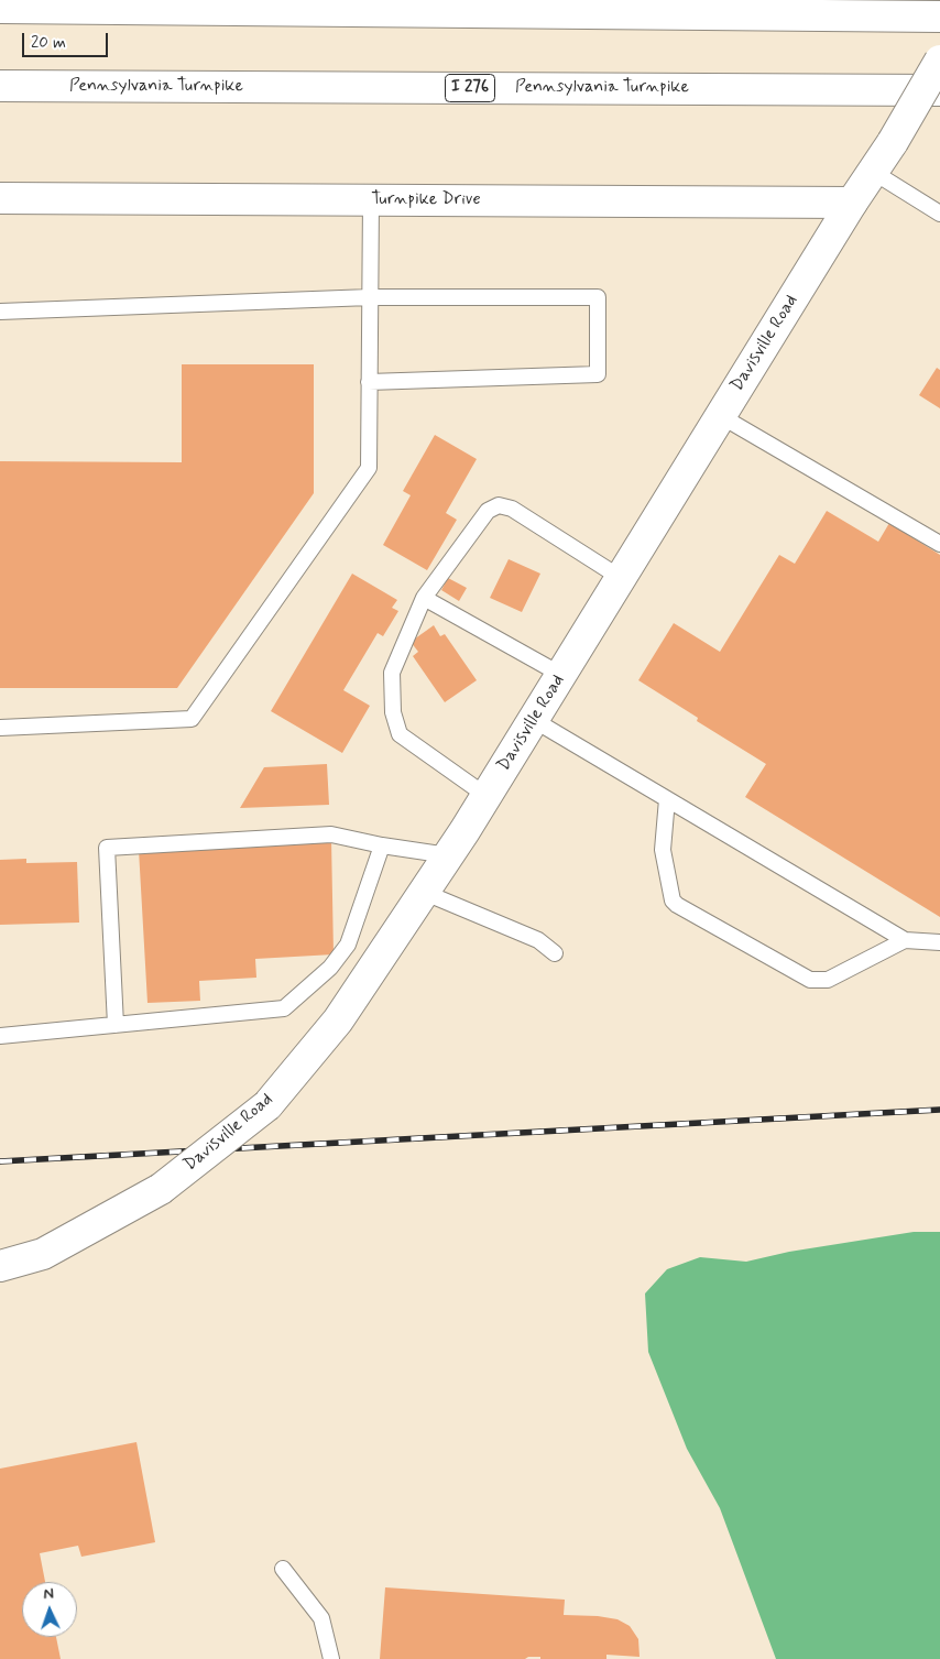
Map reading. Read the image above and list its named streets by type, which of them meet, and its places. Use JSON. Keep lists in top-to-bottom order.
{
  "streets": {
    "main road": [
      "Pennsylvania Turnpike",
      "I 276",
      "Turnpike Drive",
      "Davisville Road"
    ]
  },
  "crossings": [
    ["Turnpike Drive", "Davisville Road"]
  ],
  "scale_bar": "20 m",
  "north": "top"
}
